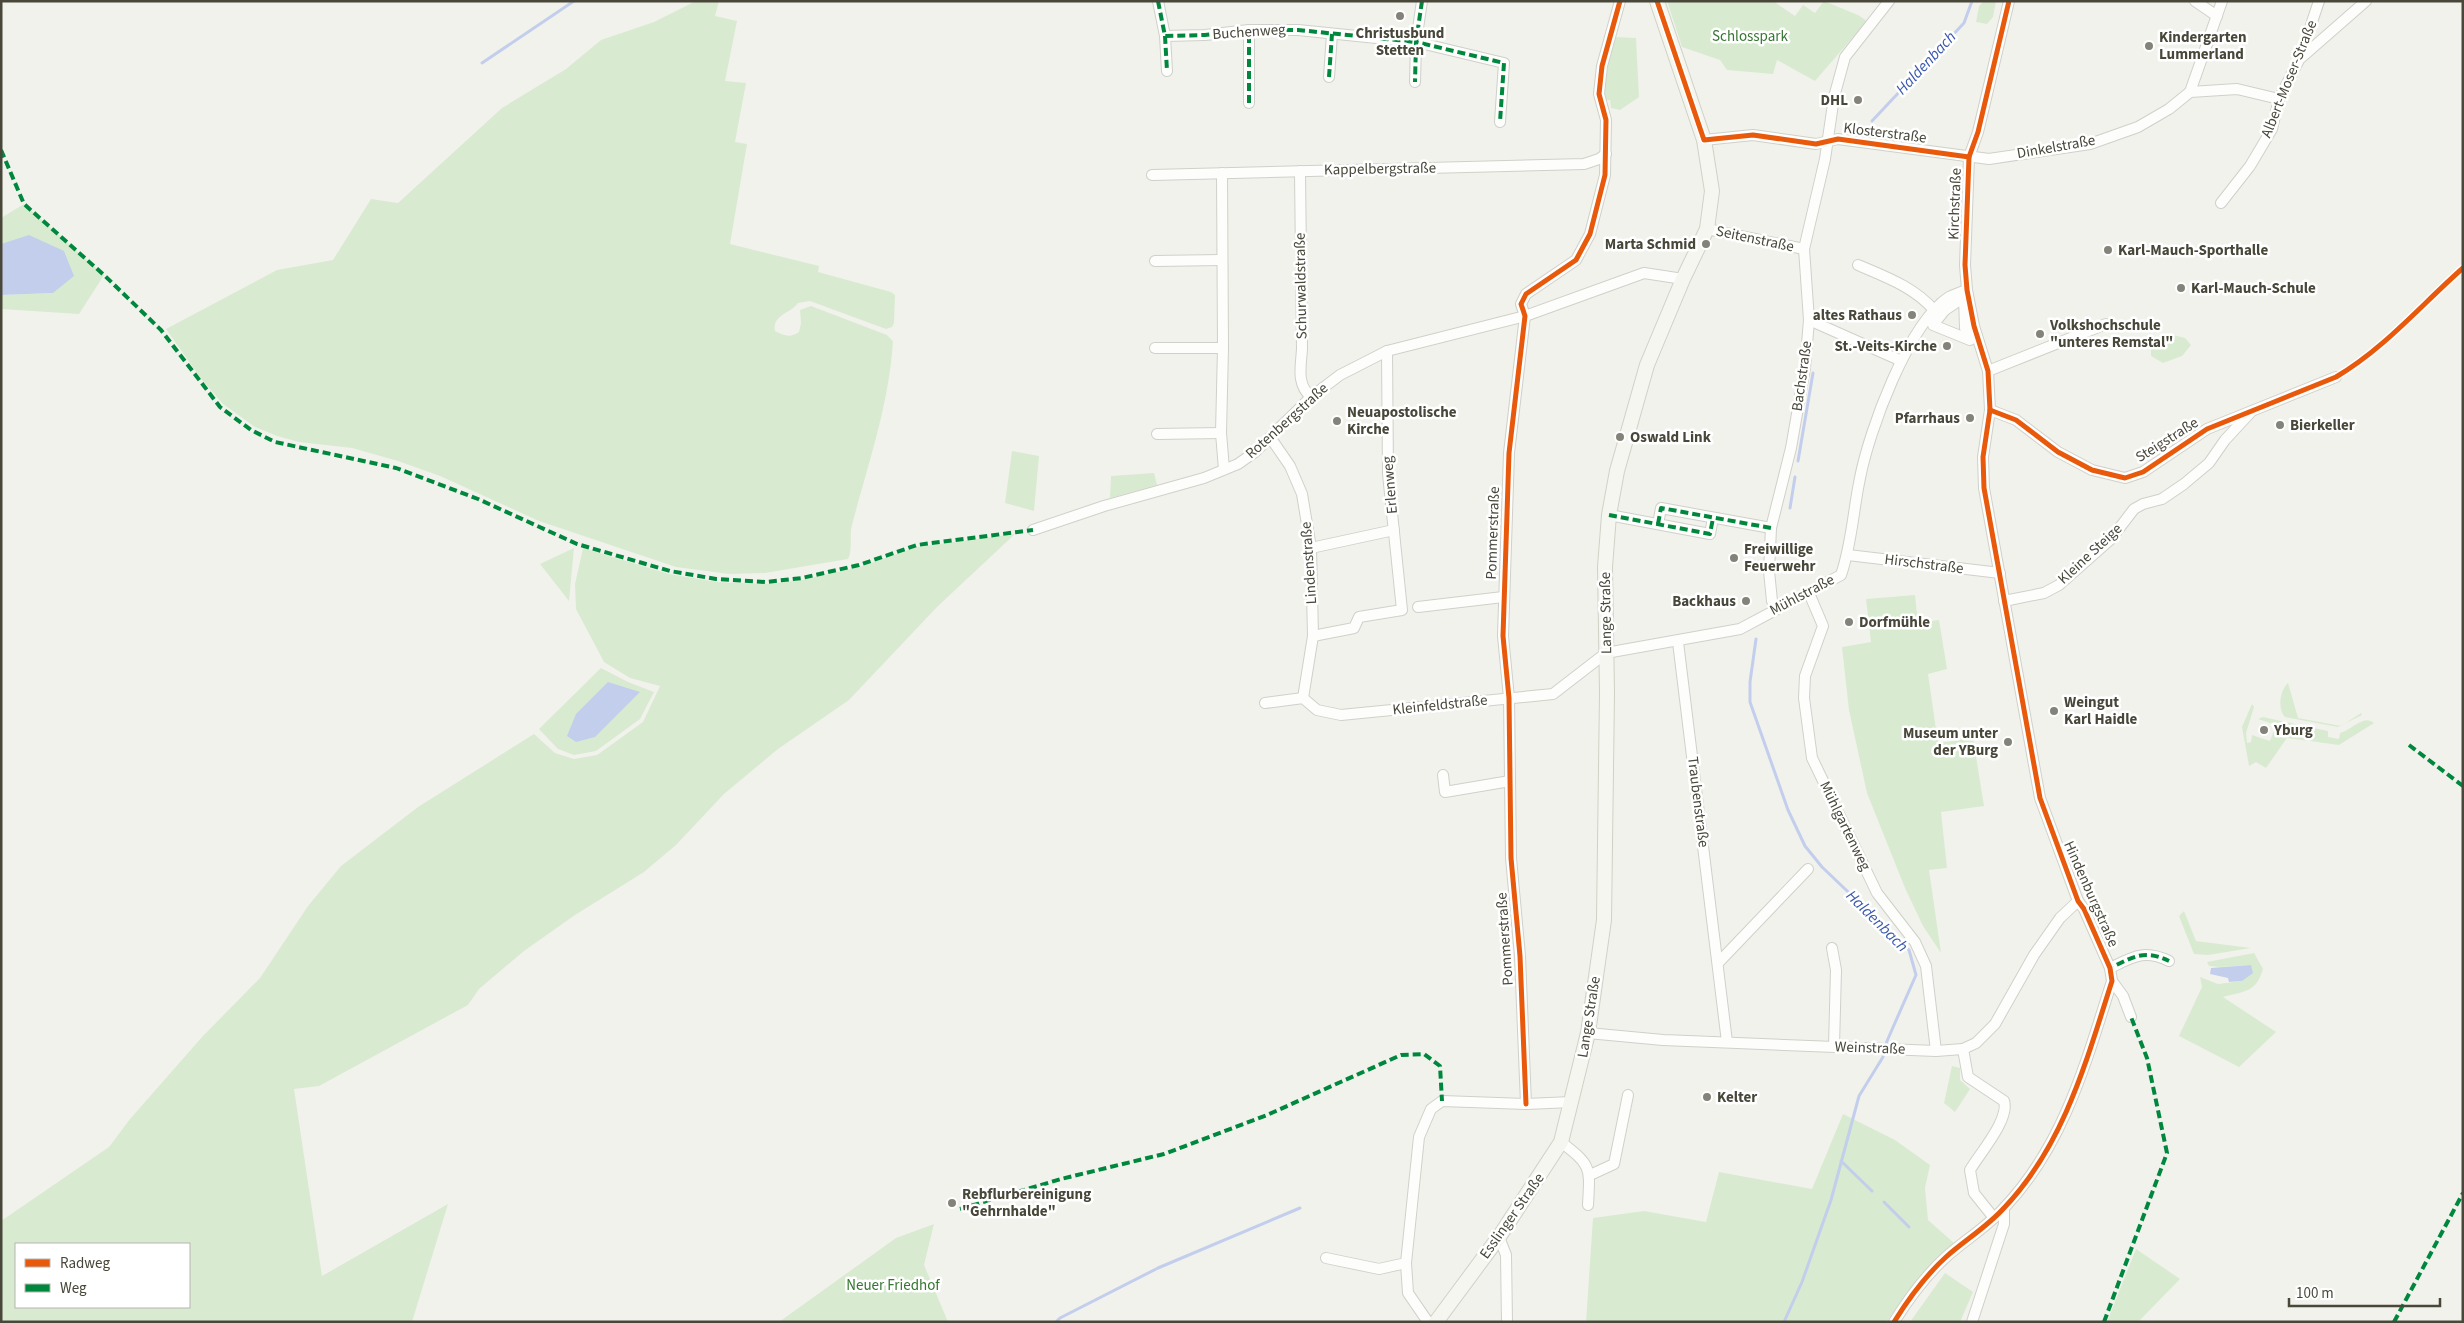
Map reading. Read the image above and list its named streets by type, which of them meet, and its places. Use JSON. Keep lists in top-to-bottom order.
{
  "streets": {
    "main road": ["Lange Straße", "Esslinger Straße"],
    "street": [
      "Buchenweg",
      "Albert-Moser-Straße",
      "Klosterstraße",
      "Dinkelstraße",
      "Kappelbergstraße",
      "Kirchstraße",
      "Seitenstraße",
      "Schurwaldstraße",
      "Bachstraße",
      "Rotenbergstraße",
      "Steigstraße",
      "Erlenweg",
      "Pommerstraße",
      "Kleine Steige",
      "Lindenstraße",
      "Hirschstraße",
      "Mühlstraße",
      "Kleinfeldstraße",
      "Traubenstraße",
      "Mühlgartenweg",
      "Hindenburgstraße",
      "Weinstraße"
    ]
  },
  "crossings": [
    ["Klosterstraße", "Dinkelstraße"],
    ["Klosterstraße", "Kirchstraße"],
    ["Klosterstraße", "Bachstraße"],
    ["Klosterstraße", "Lange Straße"],
    ["Dinkelstraße", "Kirchstraße"],
    ["Kappelbergstraße", "Schurwaldstraße"],
    ["Kappelbergstraße", "Pommerstraße"],
    ["Kirchstraße", "Steigstraße"],
    ["Kirchstraße", "Mühlstraße"],
    ["Kirchstraße", "Hindenburgstraße"],
    ["Seitenstraße", "Bachstraße"],
    ["Seitenstraße", "Lange Straße"],
    ["Schurwaldstraße", "Rotenbergstraße"],
    ["Bachstraße", "Mühlstraße"],
    ["Rotenbergstraße", "Erlenweg"],
    ["Rotenbergstraße", "Pommerstraße"],
    ["Rotenbergstraße", "Lindenstraße"],
    ["Rotenbergstraße", "Lange Straße"],
    ["Steigstraße", "Kleine Steige"],
    ["Steigstraße", "Hindenburgstraße"],
    ["Erlenweg", "Lindenstraße"],
    ["Pommerstraße", "Kleinfeldstraße"],
    ["Kleine Steige", "Hindenburgstraße"],
    ["Lindenstraße", "Kleinfeldstraße"],
    ["Hirschstraße", "Mühlstraße"],
    ["Hirschstraße", "Hindenburgstraße"],
    ["Mühlstraße", "Lange Straße"],
    ["Mühlstraße", "Kleinfeldstraße"],
    ["Mühlstraße", "Traubenstraße"],
    ["Mühlstraße", "Mühlgartenweg"],
    ["Lange Straße", "Kleinfeldstraße"],
    ["Lange Straße", "Weinstraße"],
    ["Lange Straße", "Esslinger Straße"],
    ["Traubenstraße", "Weinstraße"],
    ["Mühlgartenweg", "Weinstraße"],
    ["Hindenburgstraße", "Weinstraße"]
  ],
  "water": ["Haldenbach"],
  "parks": ["Schlosspark", "Neuer Friedhof"],
  "places": [
    "Christusbund Stetten",
    "Kindergarten Lummerland",
    "DHL",
    "Marta Schmid",
    "Karl-Mauch-Sporthalle",
    "Karl-Mauch-Schule",
    "altes Rathaus",
    "Volkshochschule \"unteres Remstal\"",
    "St.-Veits-Kirche",
    "Pfarrhaus",
    "Neuapostolische Kirche",
    "Bierkeller",
    "Oswald Link",
    "Freiwillige Feuerwehr",
    "Backhaus",
    "Dorfmühle",
    "Weingut Karl Haidle",
    "Yburg",
    "Museum unter der YBurg",
    "Kelter",
    "Rebflurbereinigung \"Gehrnhalde\""
  ],
  "legend": ["Radweg", "Weg"],
  "scale_bar": "100 m"
}
